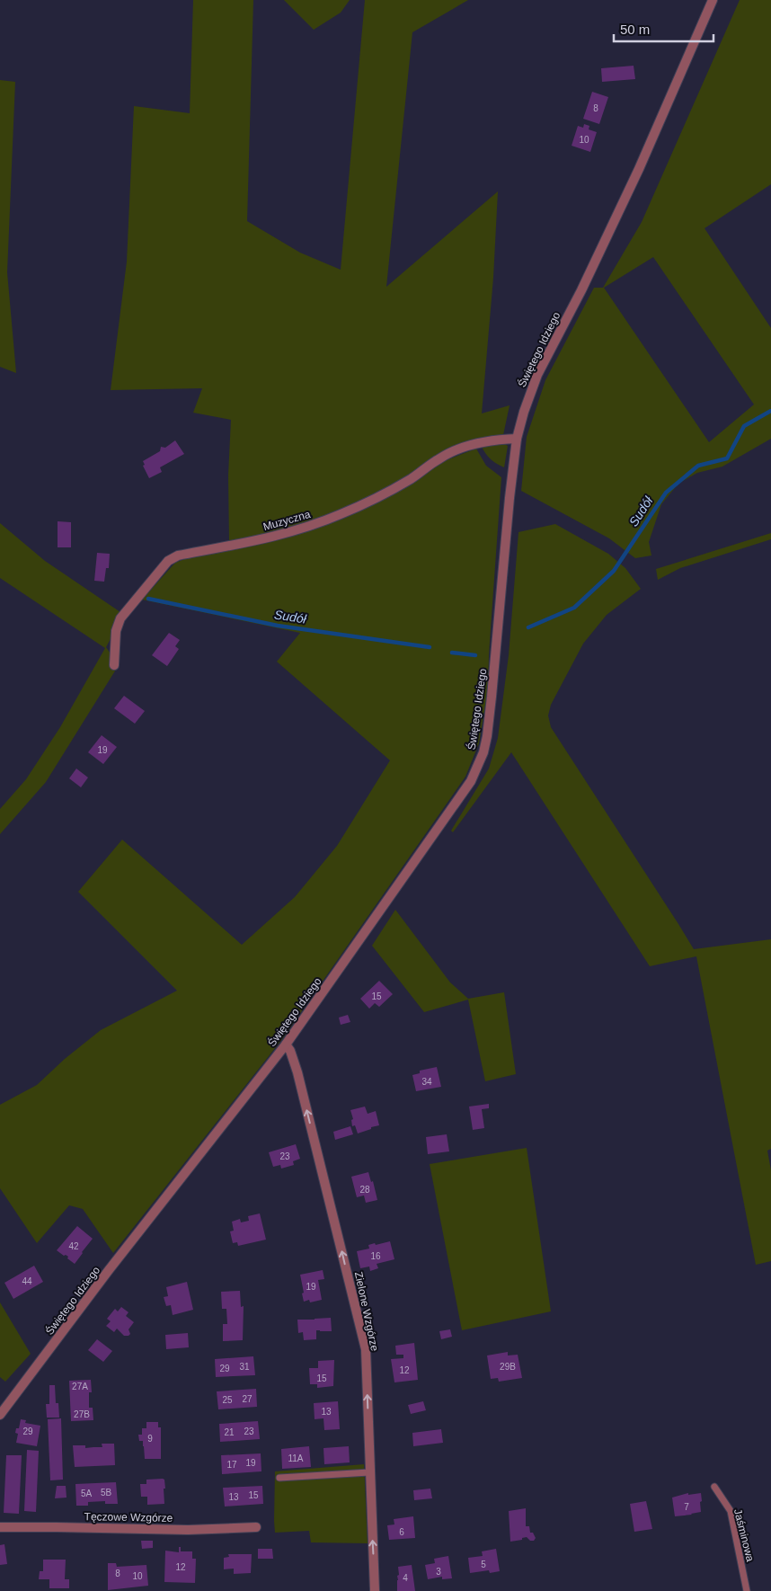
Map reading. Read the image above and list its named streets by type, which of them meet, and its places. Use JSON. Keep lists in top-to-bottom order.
{
  "streets": {
    "street": [
      "Świętego Idziego",
      "Muzyczna",
      "Zielone Wzgórze",
      "Tęczowe Wzgórze"
    ],
    "lane": ["Jaśminowa"]
  },
  "crossings": [
    ["Świętego Idziego", "Muzyczna"],
    ["Świętego Idziego", "Zielone Wzgórze"]
  ],
  "one_way": ["Zielone Wzgórze"],
  "water": ["Sudół"],
  "house_numbers": [
    "8",
    "10",
    "19",
    "15",
    "34",
    "23",
    "28",
    "42",
    "16",
    "44",
    "19",
    "31",
    "29B",
    "29",
    "12",
    "15",
    "27A",
    "27",
    "25",
    "13",
    "27B",
    "29",
    "23",
    "21",
    "9",
    "11A",
    "19",
    "17",
    "5B",
    "5A",
    "15",
    "13",
    "7",
    "6",
    "5",
    "12",
    "3",
    "8",
    "10",
    "4"
  ],
  "scale_bar": "50 m"
}
